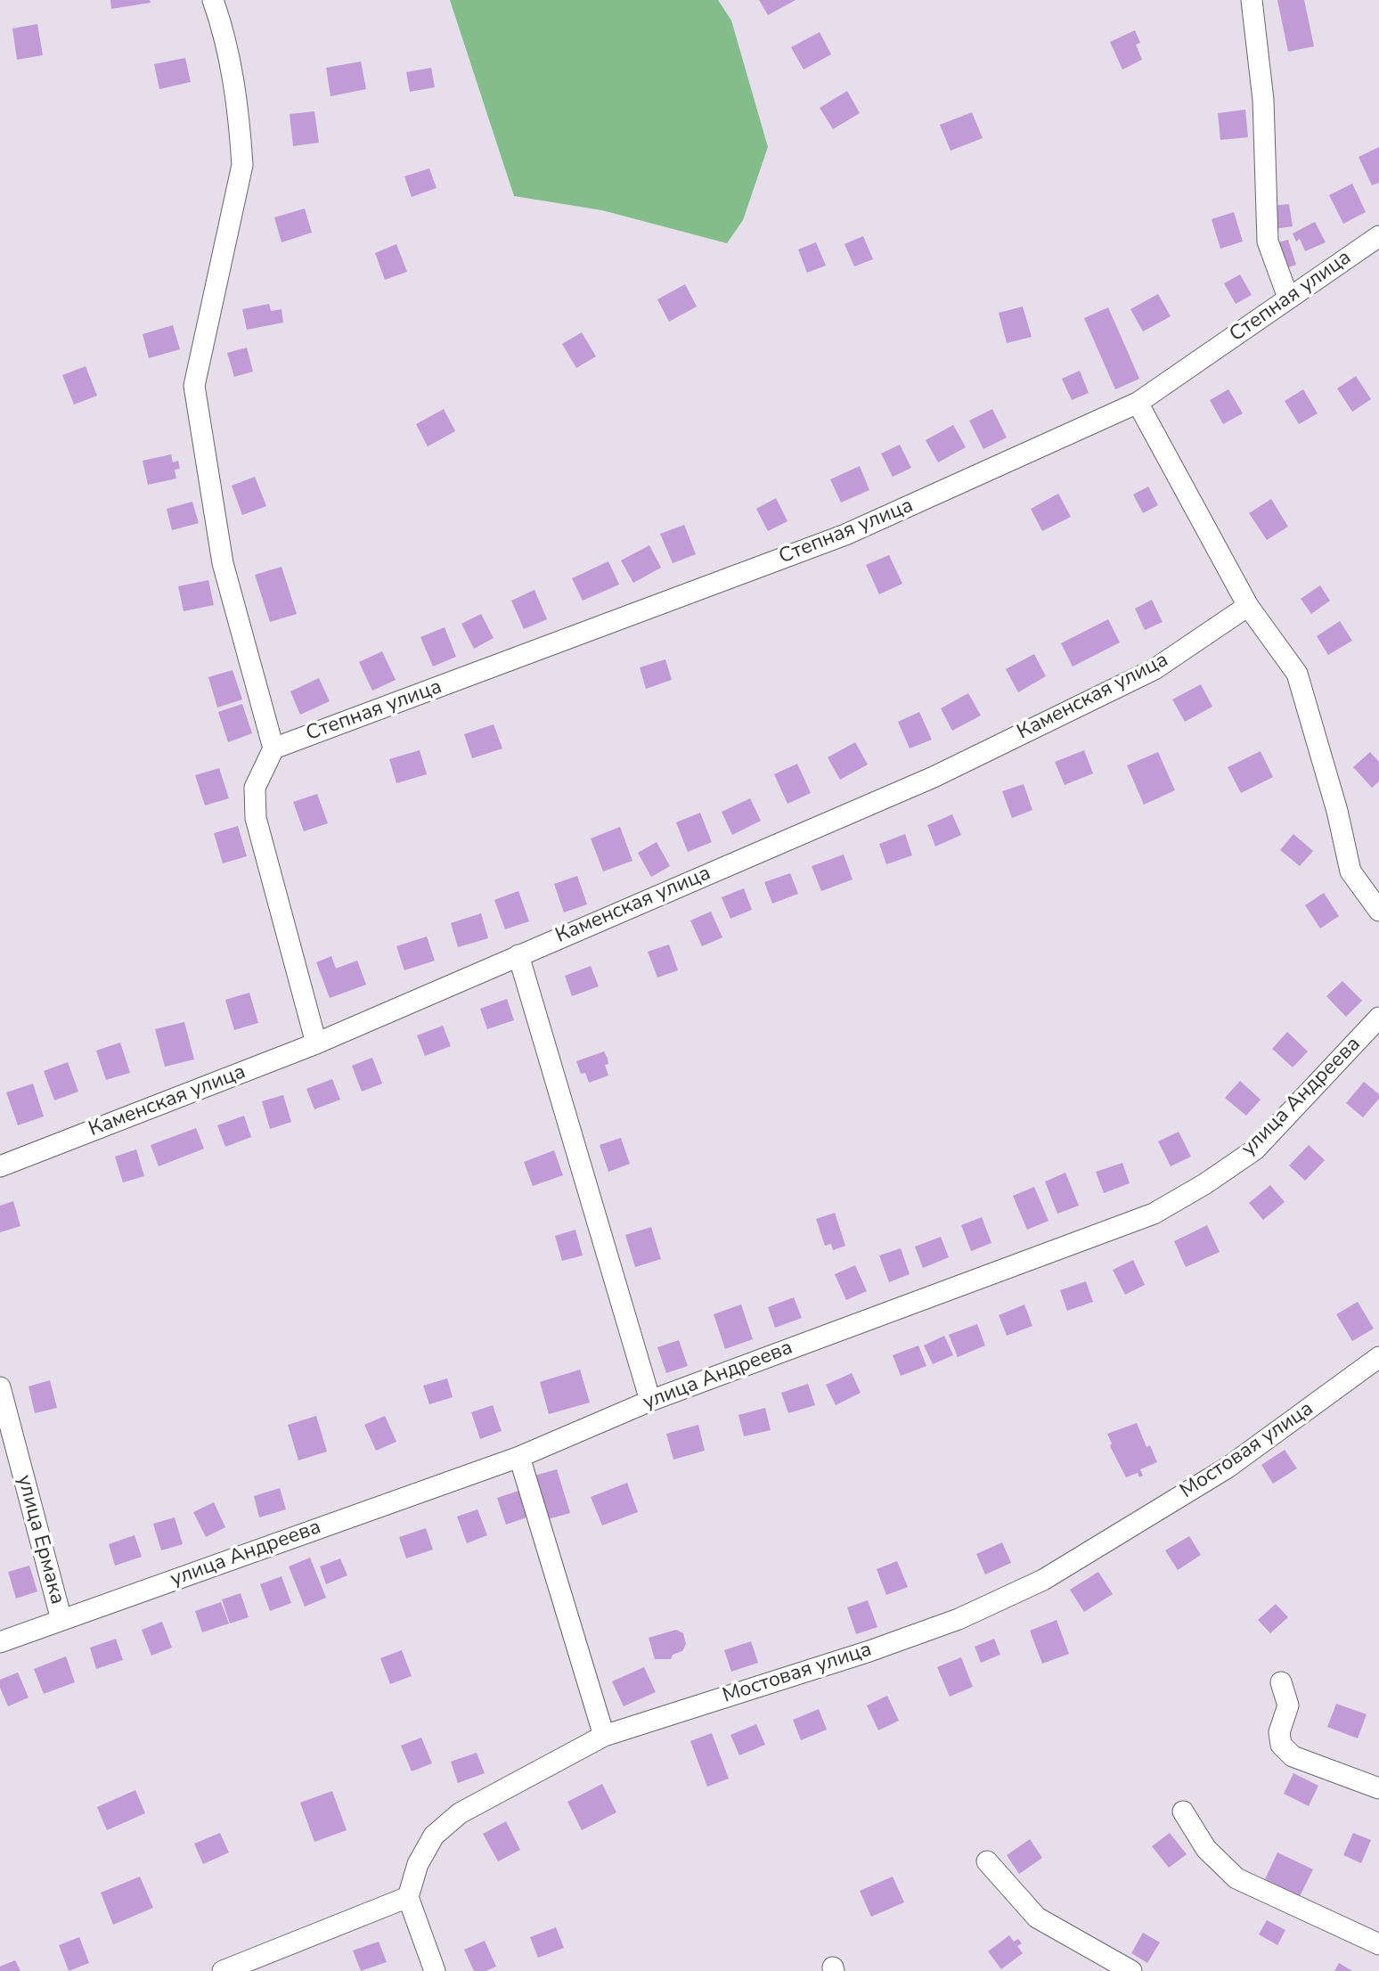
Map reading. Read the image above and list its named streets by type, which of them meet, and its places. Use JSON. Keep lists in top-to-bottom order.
{
  "streets": {
    "street": [
      "Степная улица",
      "Каменская улица",
      "улица Андреева",
      "Мостовая улица",
      "улица Ермака"
    ]
  },
  "crossings": [
    ["улица Андреева", "улица Ермака"]
  ]
}
